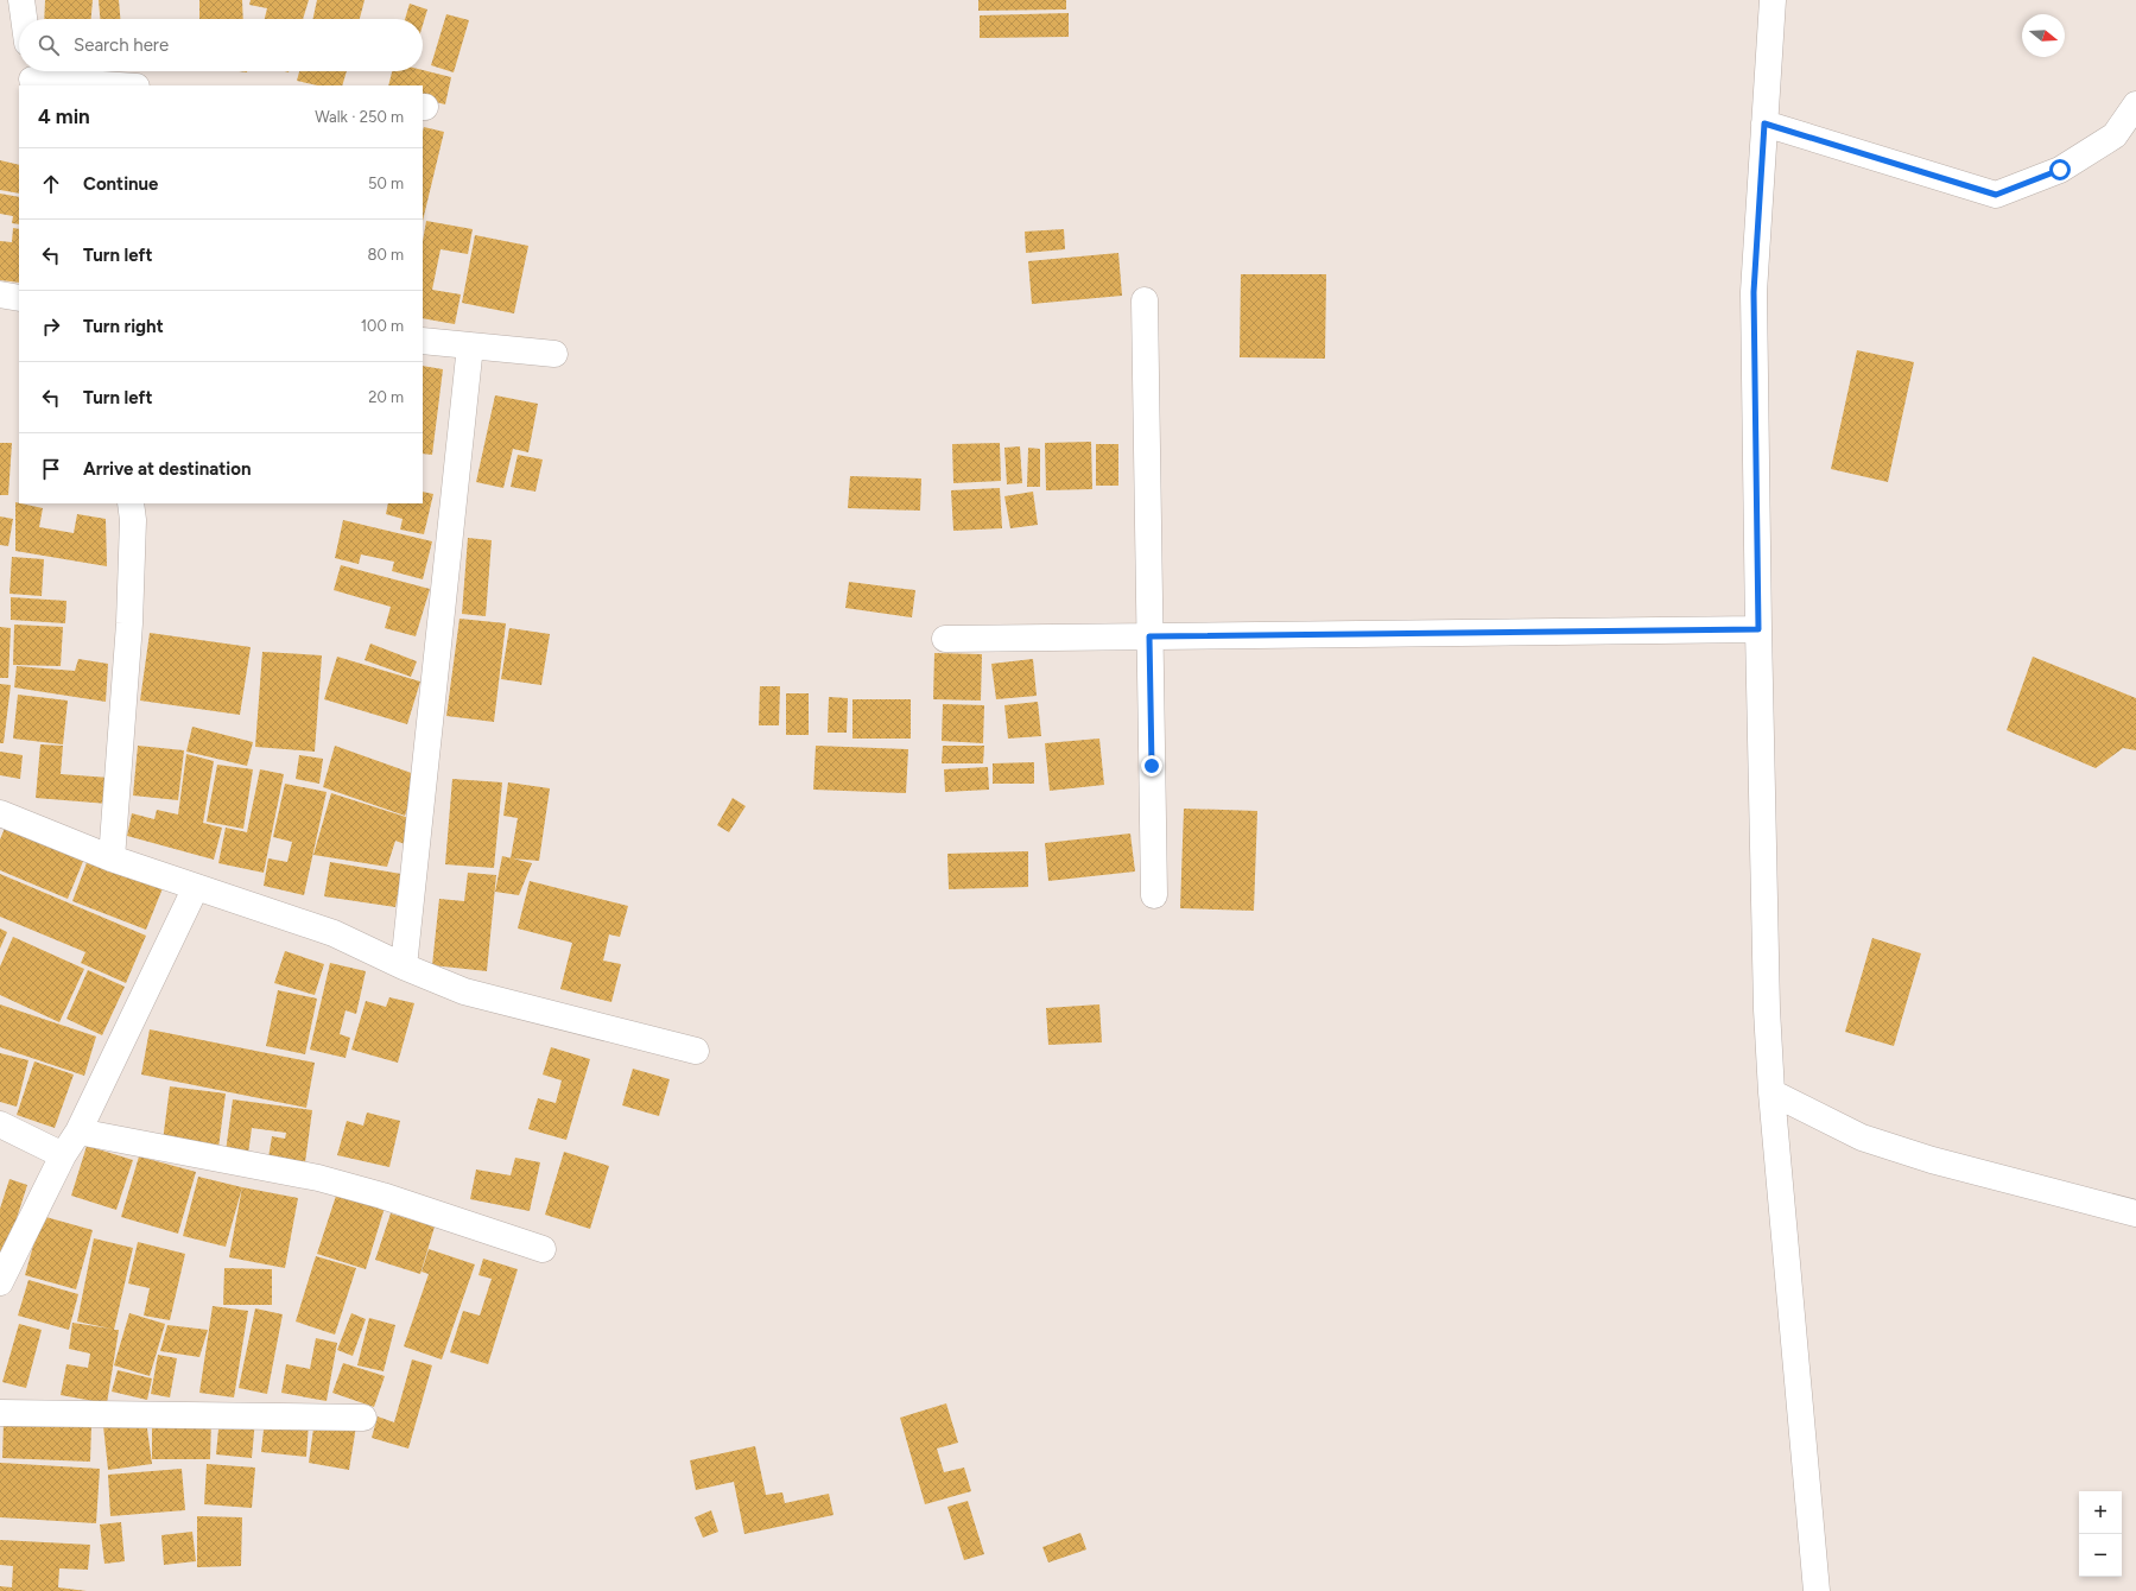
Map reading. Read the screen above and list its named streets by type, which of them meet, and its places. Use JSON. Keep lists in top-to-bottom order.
{
  "north": "right",
  "page": {
    "search": "Search here",
    "heading": ["4 min", "Walk · 250 m"],
    "list": [
      ["Continue", "50 m"],
      ["Turn left", "80 m"],
      ["Turn right", "100 m"],
      ["Turn left", "20 m"],
      "Arrive at destination"
    ],
    "map_buttons": ["+", "−"]
  }
}
